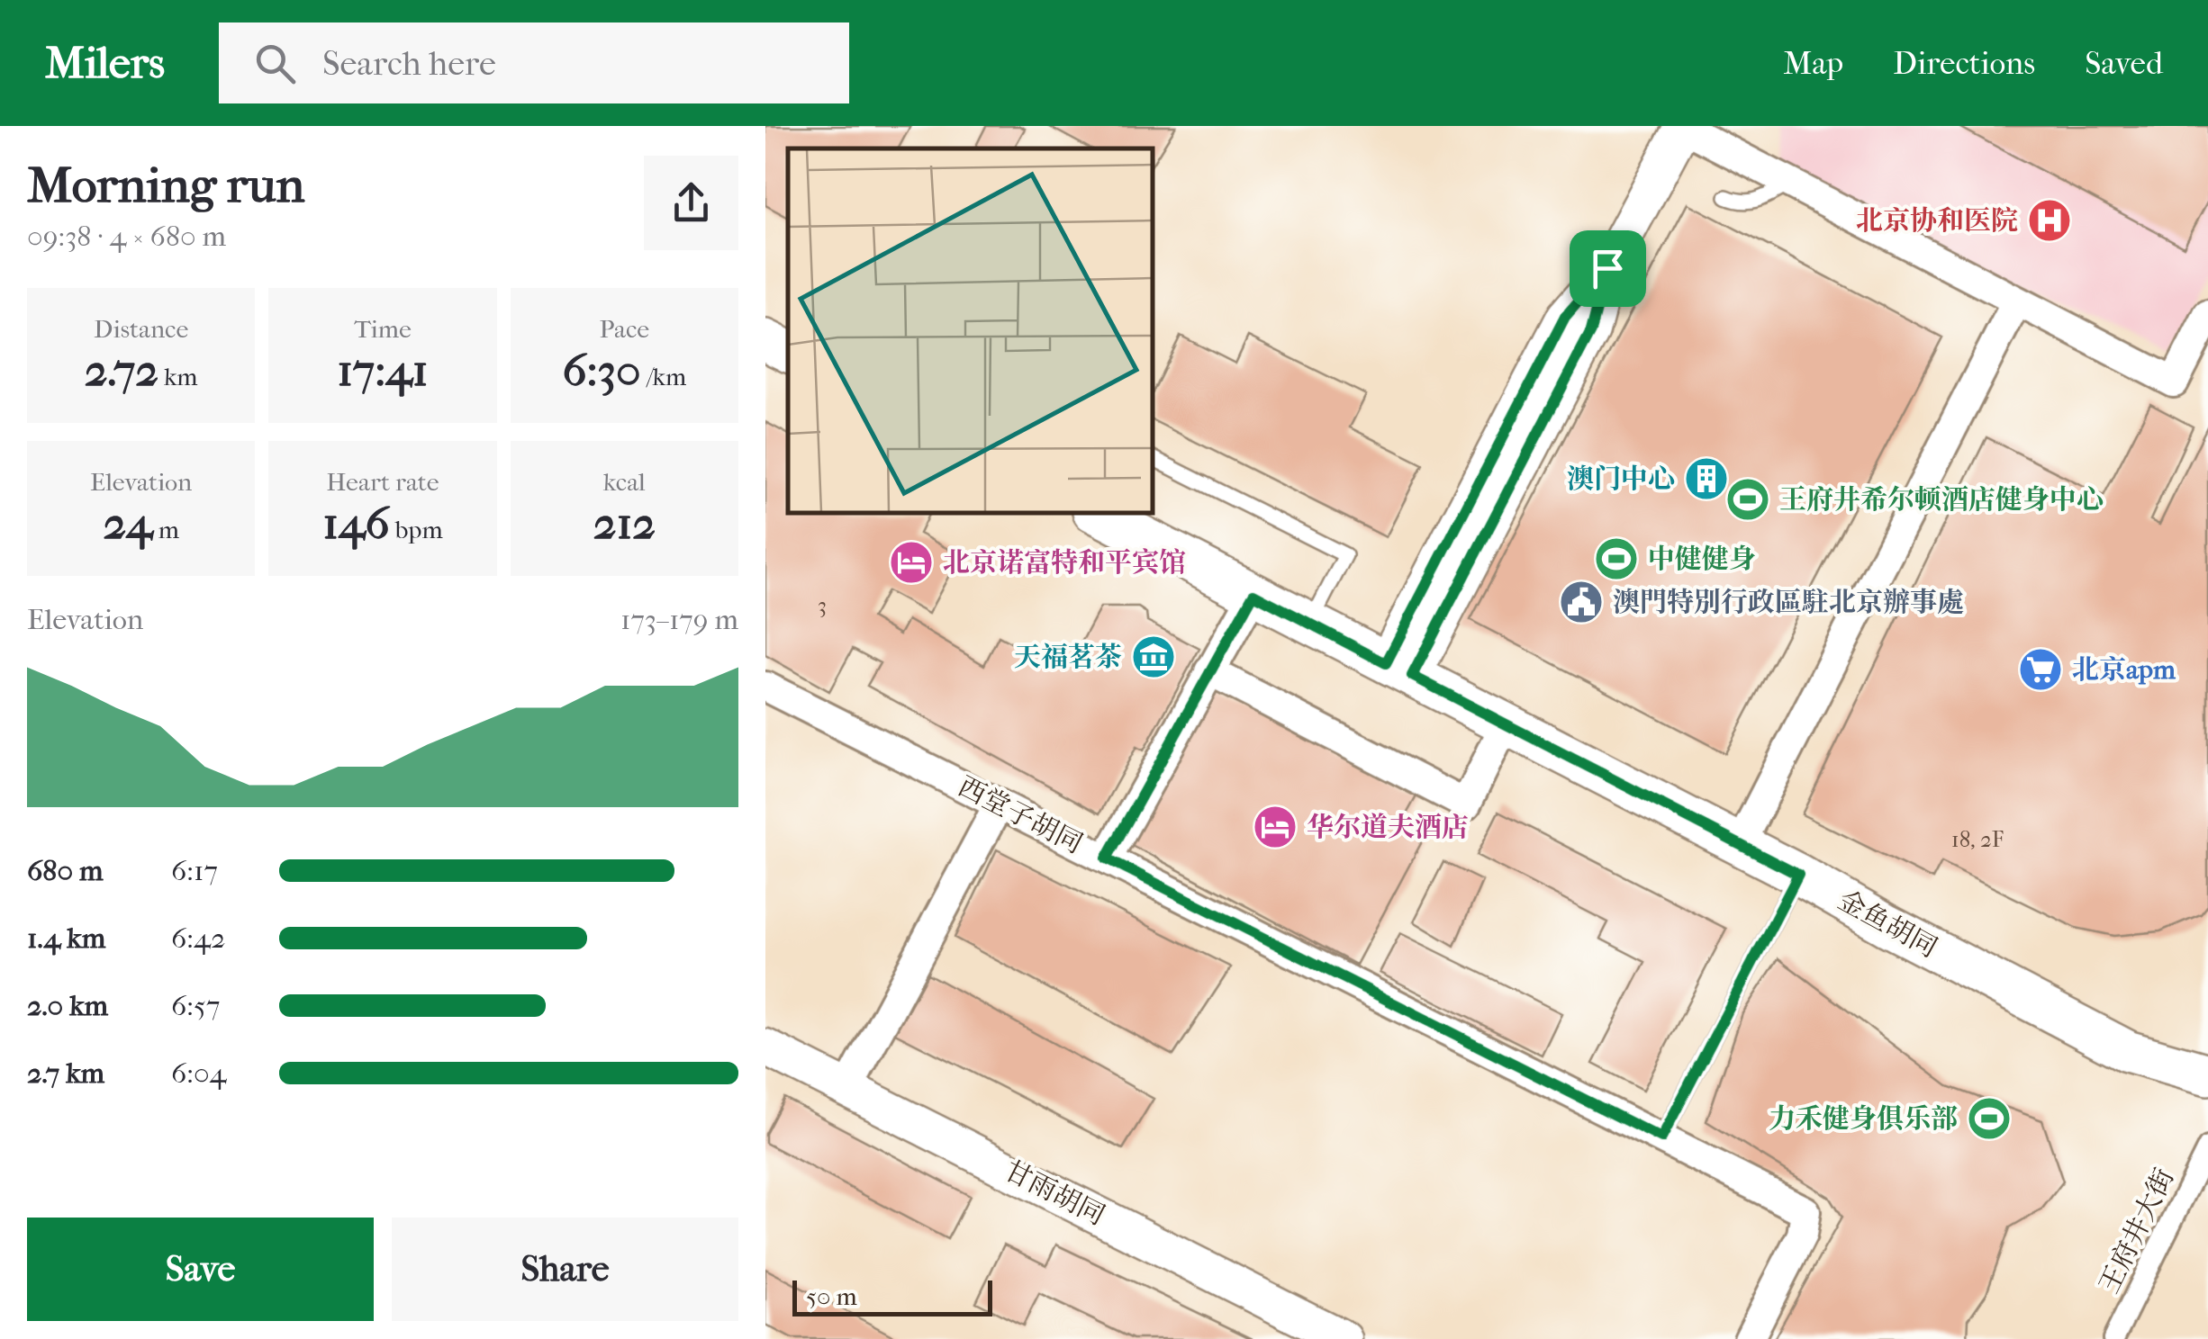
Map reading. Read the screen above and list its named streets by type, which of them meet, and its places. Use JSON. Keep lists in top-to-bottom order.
{
  "streets": {
    "main road": ["金鱼胡同"],
    "street": ["西堂子胡同", "甘雨胡同", "王府井大街"]
  },
  "places": {
    "hospital": ["北京协和医院"],
    "building": ["澳门中心"],
    "sports": ["王府井希尔顿酒店健身中心", "中健健身", "力禾健身俱乐部"],
    "hotel": ["北京诺富特和平宾馆", "华尔道夫酒店"],
    "public building": ["澳門特別行政區駐北京辦事處"],
    "museum": ["天福茗茶"],
    "supermarket": ["北京apm"]
  },
  "house_numbers": ["3", "18, 2F"],
  "scale_bar": "50 m",
  "page": {
    "header": "Milers",
    "search": "Search here",
    "nav": ["Map", "Directions", "Saved"],
    "heading": ["Morning run", "09:38 · 4 × 680 m"],
    "stats": [
      ["Distance", "2.72 km"],
      ["Time", "17:41"],
      ["Pace", "6:30 /km"],
      ["Elevation", "24 m"],
      ["Heart rate", "146 bpm"],
      ["kcal", "212"]
    ],
    "chart": ["Elevation", "173–179 m"],
    "list": [
      {
        "name": "680 m",
        "note": "6:17"
      },
      {
        "name": "1.4 km",
        "note": "6:42"
      },
      {
        "name": "2.0 km",
        "note": "6:57"
      },
      {
        "name": "2.7 km",
        "note": "6:04"
      }
    ],
    "buttons": ["Save", "Share"],
    "scale": "50 m"
  }
}
